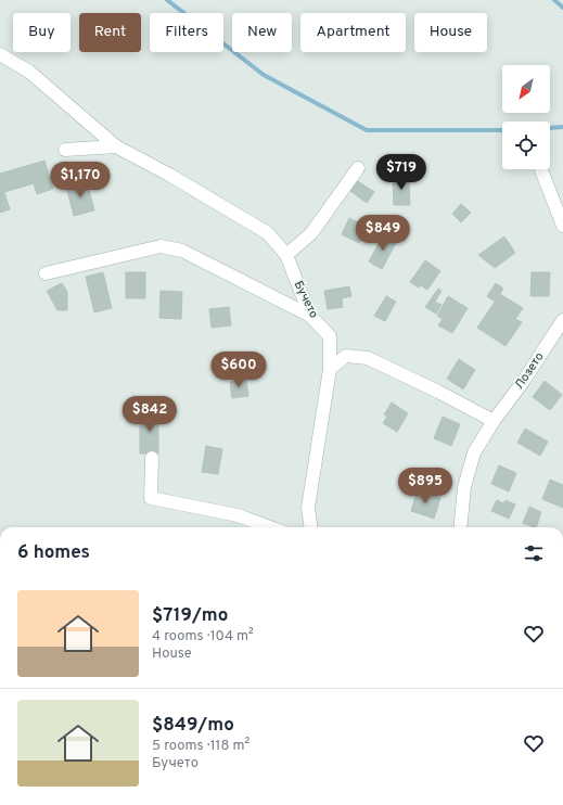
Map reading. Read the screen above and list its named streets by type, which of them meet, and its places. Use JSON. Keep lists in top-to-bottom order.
{
  "streets": {
    "street": ["Бучето", "Лозето"]
  },
  "north": "bottom left",
  "page": {
    "chip": [
      "Buy",
      "Rent",
      "Filters",
      "New",
      "Apartment",
      "House"
    ],
    "price": [
      "$719",
      "$1,170",
      "$849",
      "$600",
      "$842",
      "$895"
    ],
    "heading": "6 homes",
    "list": [
      {
        "name": "$719/mo",
        "note": "4 rooms · 104 m² · House"
      },
      {
        "name": "$849/mo",
        "note": "5 rooms · 118 m² · Бучето"
      }
    ]
  }
}
